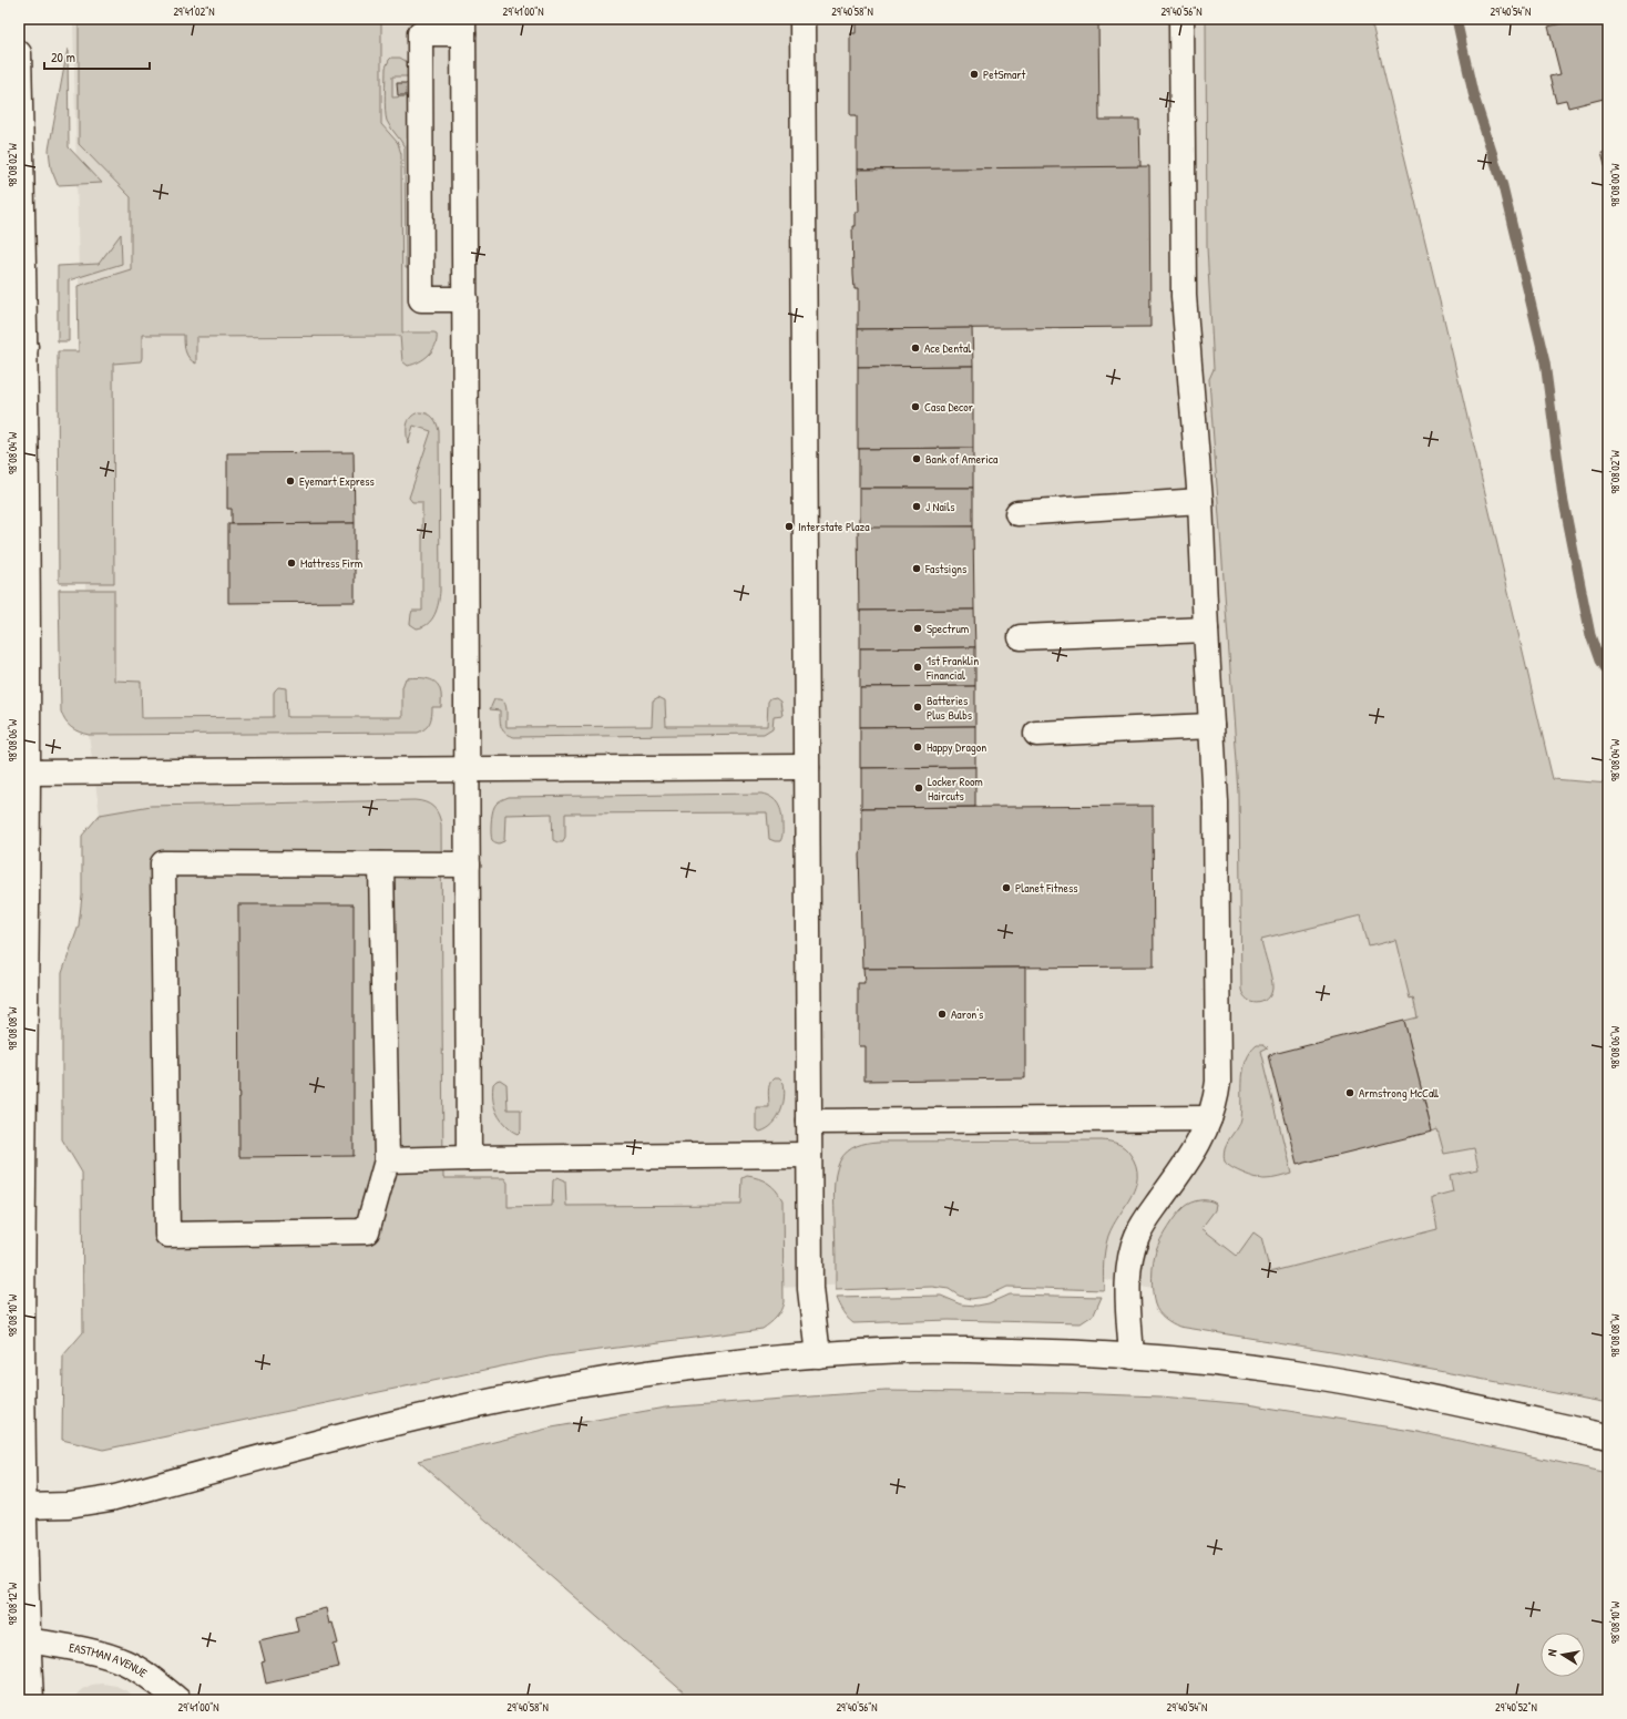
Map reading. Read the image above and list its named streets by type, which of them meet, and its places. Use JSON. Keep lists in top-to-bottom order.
{
  "streets": {
    "main road": ["EASTMAN AVENUE"]
  },
  "places": [
    "PetSmart",
    "Ace Dental",
    "Casa Decor",
    "Bank of America",
    "Eyemart Express",
    "J Nails",
    "Interstate Plaza",
    "Mattress Firm",
    "Fastsigns",
    "Spectrum",
    "1st Franklin Financial",
    "Batteries Plus Bulbs",
    "Happy Dragon",
    "Locker Room Haircuts",
    "Planet Fitness",
    "Aaron's",
    "Armstrong McCall"
  ],
  "scale_bar": "20 m",
  "north": "left",
  "coordinates": [
    "29°41'02\"N",
    "29°41'00\"N",
    "29°40'58\"N",
    "29°40'56\"N",
    "29°40'54\"N",
    "98°08'02\"W",
    "98°08'00\"W",
    "98°08'04\"W",
    "98°08'06\"W",
    "98°08'08\"W",
    "98°08'10\"W",
    "98°08'12\"W",
    "29°40'52\"N"
  ]
}
